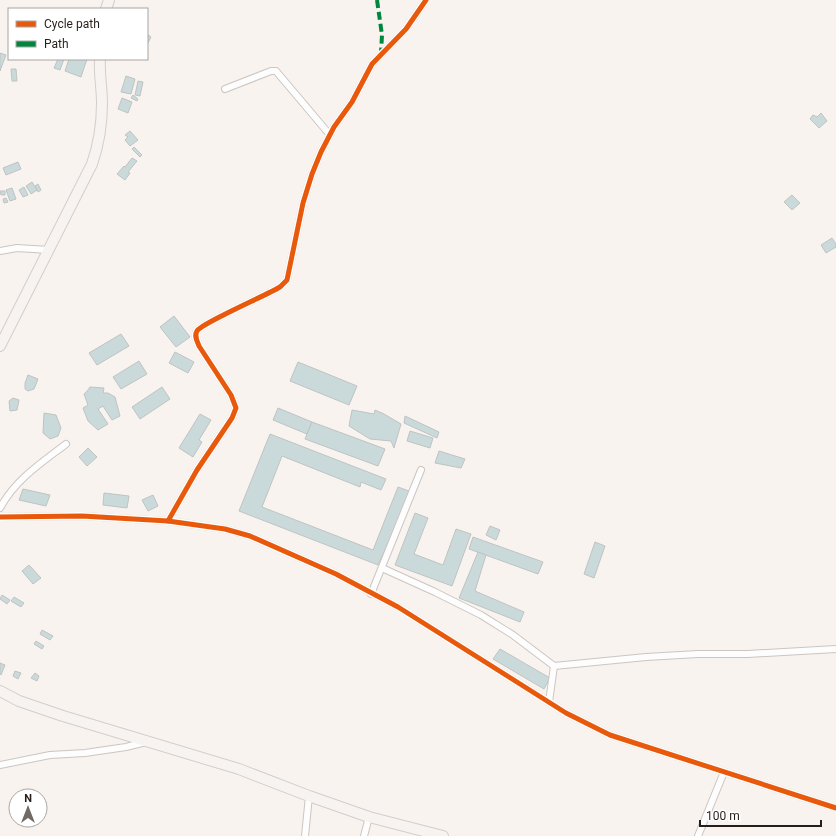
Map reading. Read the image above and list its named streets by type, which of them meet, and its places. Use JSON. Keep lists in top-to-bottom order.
{
  "legend": ["Cycle path", "Path"],
  "scale_bar": "100 m",
  "north": "top"
}
